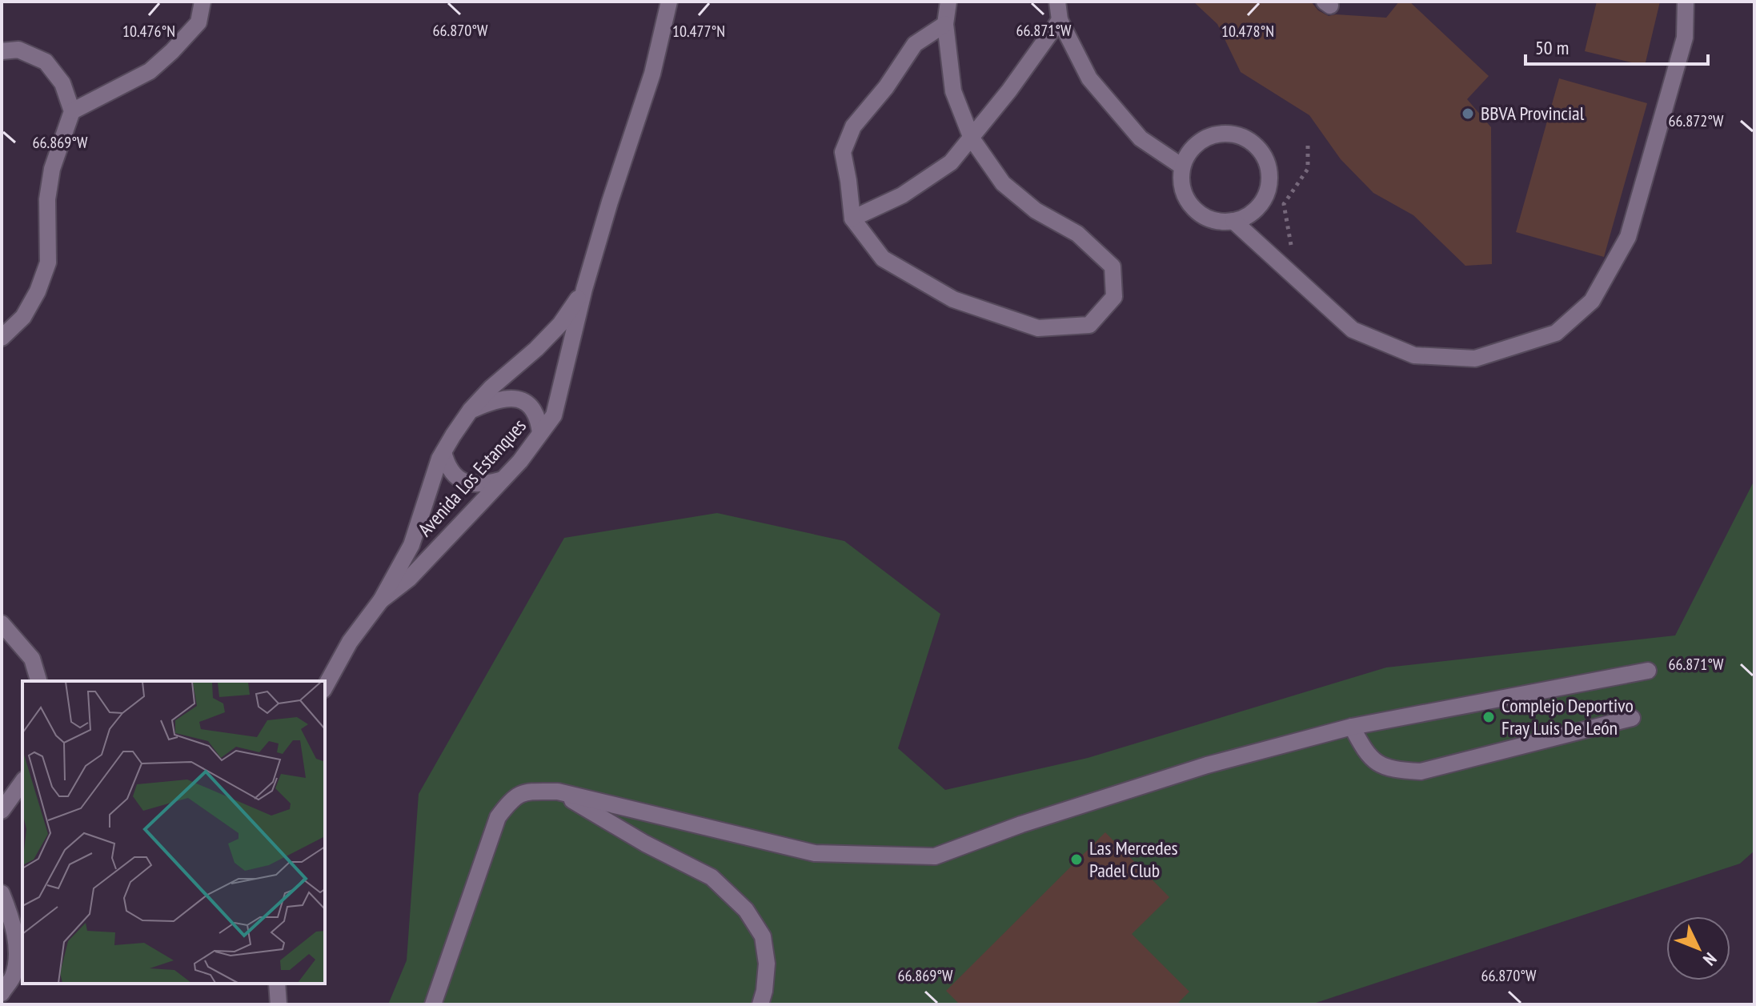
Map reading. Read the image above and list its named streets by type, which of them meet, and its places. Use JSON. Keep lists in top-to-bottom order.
{
  "streets": {
    "street": ["Avenida Los Estanques"]
  },
  "places": ["BBVA Provincial", "Complejo Deportivo Fray Luis De León", "Las Mercedes Padel Club"],
  "scale_bar": "50 m",
  "north": "bottom right",
  "coordinates": [
    "66.870°W",
    "66.871°W",
    "10.476°N",
    "10.477°N",
    "10.478°N",
    "66.872°W",
    "66.869°W"
  ]
}
